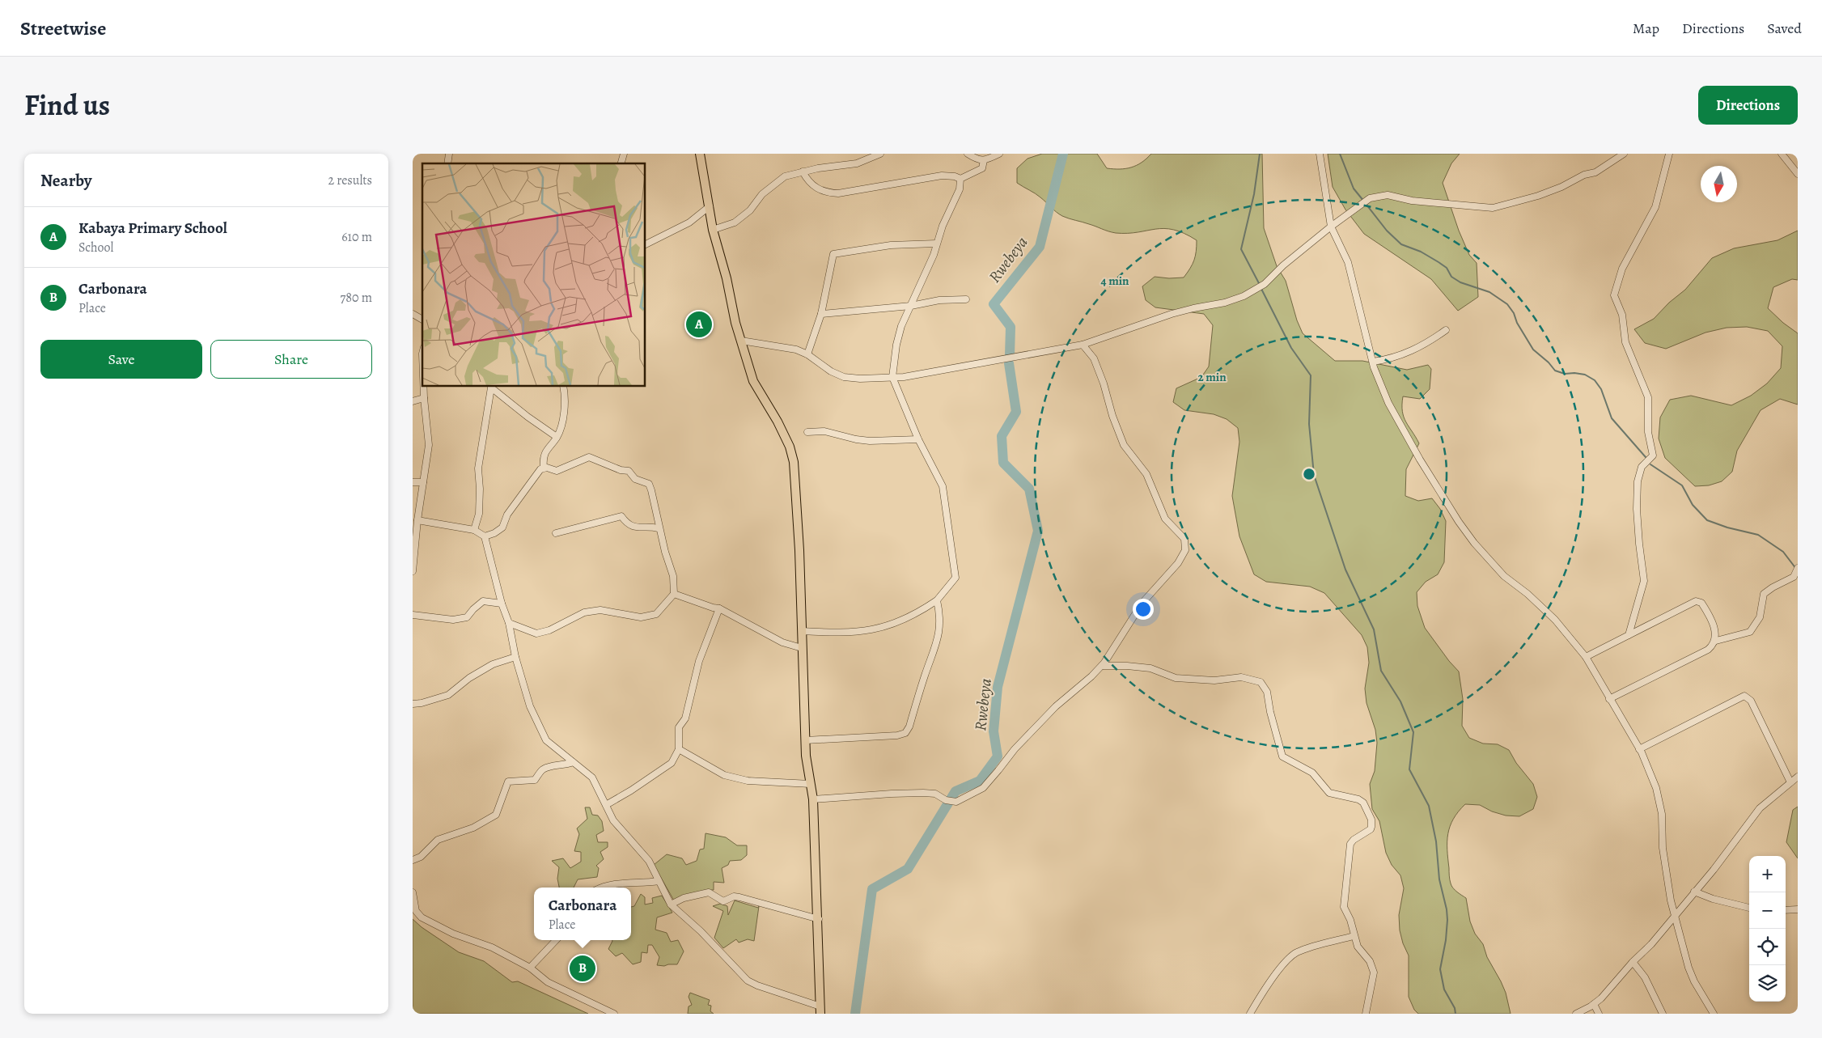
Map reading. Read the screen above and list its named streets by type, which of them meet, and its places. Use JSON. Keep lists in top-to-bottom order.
{
  "water": ["Rwebeya"],
  "north": "bottom",
  "page": {
    "header": "Streetwise",
    "nav": ["Map", "Directions", "Saved"],
    "title": "Find us",
    "buttons": [
      "Directions",
      ["Save", "Share"]
    ],
    "heading": ["Nearby", "2 results"],
    "list": [
      {
        "mark": "A",
        "name": "Kabaya Primary School",
        "note": "School",
        "value": "610 m"
      },
      {
        "mark": "B",
        "name": "Carbonara",
        "note": "Place",
        "value": "780 m"
      }
    ],
    "pins": ["A", "B"],
    "map_buttons": ["+", "−"],
    "popup": ["Carbonara", "Place"]
  },
  "rings": ["4 min", "2 min"]
}
